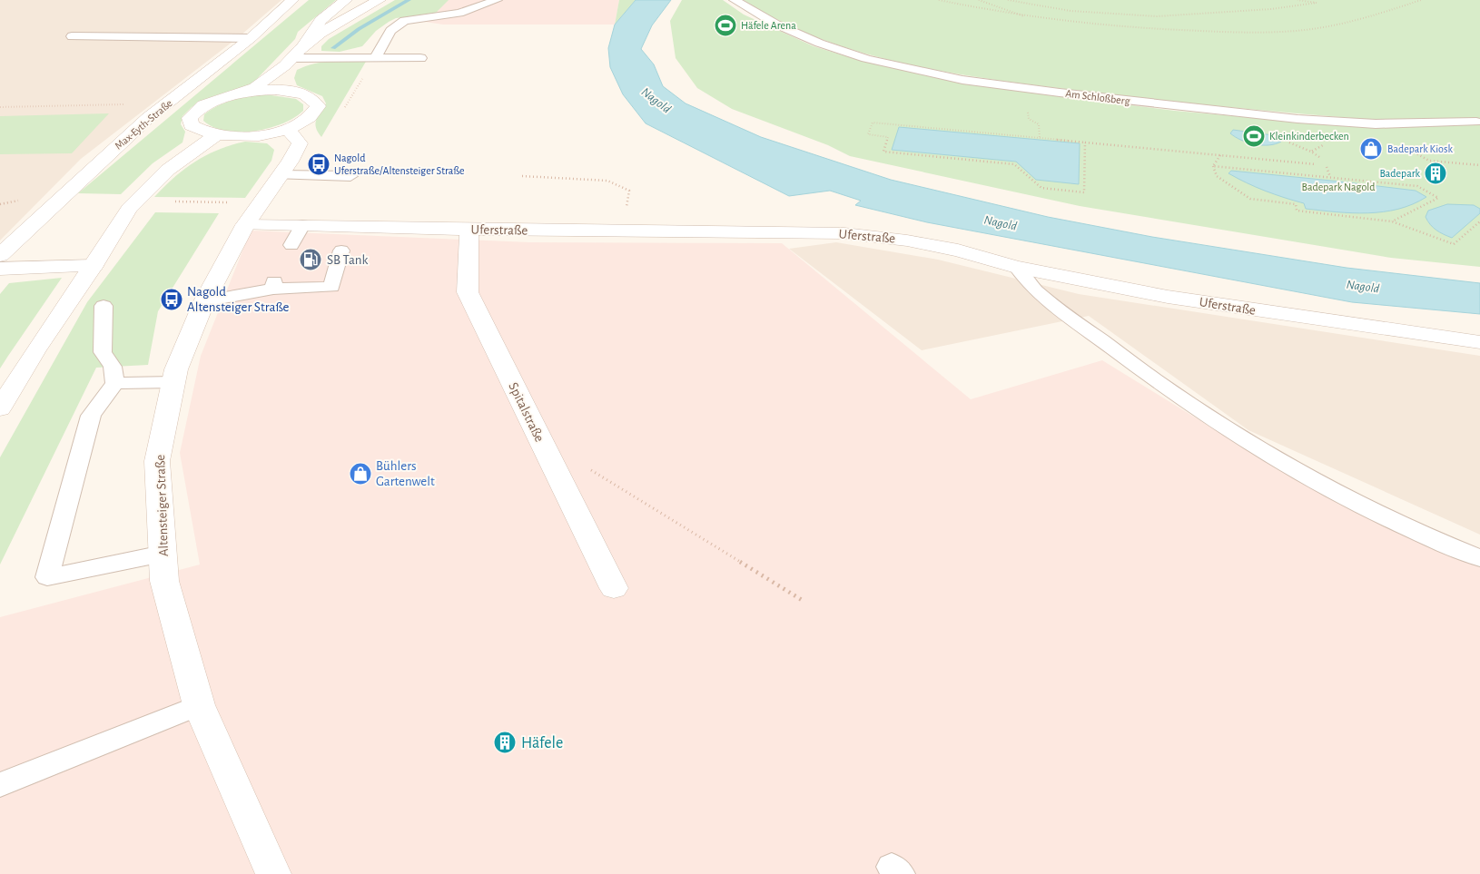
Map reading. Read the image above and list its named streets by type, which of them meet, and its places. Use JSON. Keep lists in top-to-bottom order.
{
  "streets": {
    "street": [
      "Max-Eyth-Straße",
      "Uferstraße",
      "Spitalstraße",
      "Altensteiger Straße"
    ],
    "lane": ["Am Schloßberg"]
  },
  "crossings": [
    ["Uferstraße", "Spitalstraße"],
    ["Uferstraße", "Altensteiger Straße"]
  ],
  "water": ["Nagold"],
  "parks": ["Badepark Nagold"],
  "places": {
    "sports": ["Häfele Arena", "Kleinkinderbecken"],
    "shop": ["Badepark Kiosk", "Bühlers Gartenwelt"],
    "bus stop": ["Nagold Uferstraße/Altensteiger Straße", "Nagold Altensteiger Straße"],
    "building": ["Badepark", "Häfele"],
    "fuel station": ["SB Tank"]
  }
}
